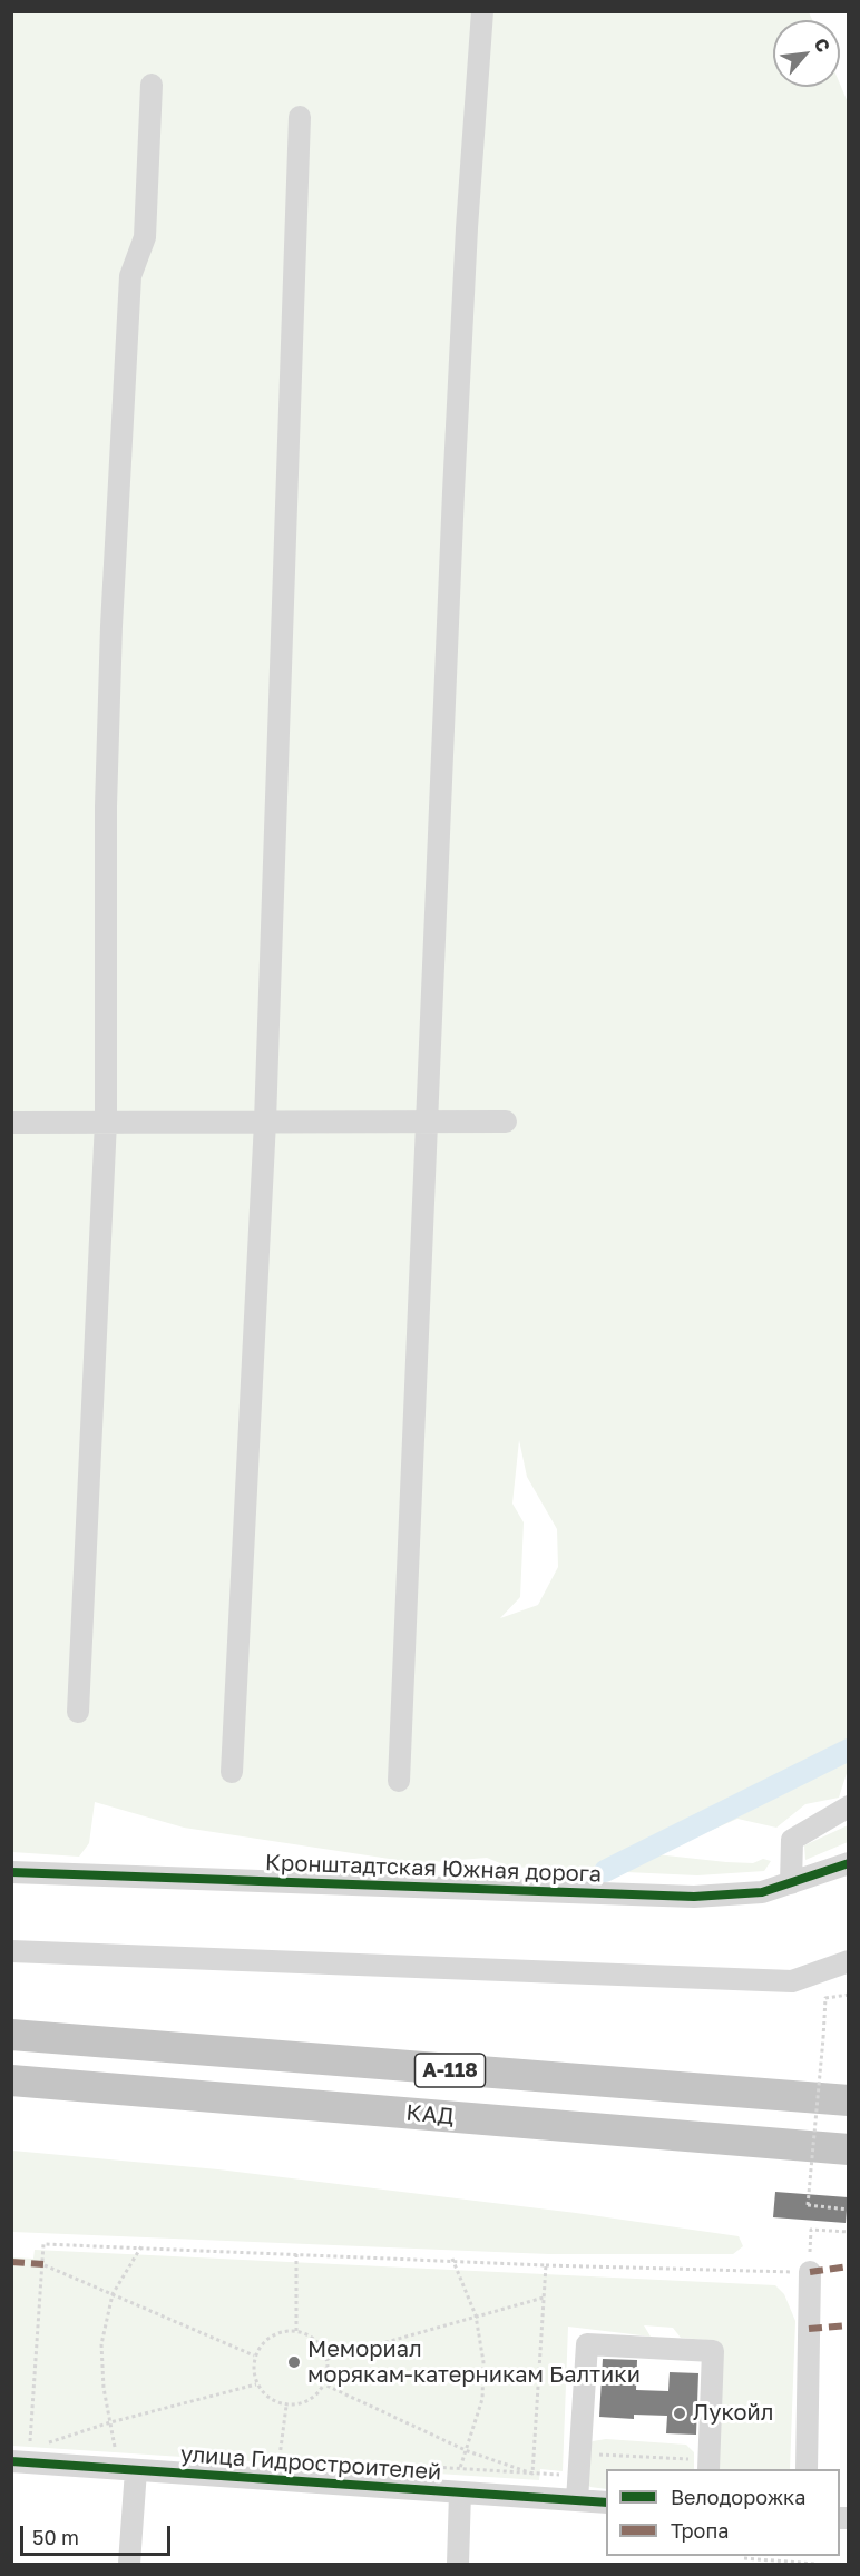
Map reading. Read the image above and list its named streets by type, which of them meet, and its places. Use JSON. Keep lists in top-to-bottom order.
{
  "streets": {
    "highway": ["А-118", "КАД"],
    "street": ["Кронштадтская Южная дорога", "улица Гидростроителей"]
  },
  "places": ["Мемориал морякам-катерникам Балтики", "Лукойл"],
  "legend": ["Велодорожка", "Тропа"],
  "scale_bar": "50 m",
  "north": "top right"
}
